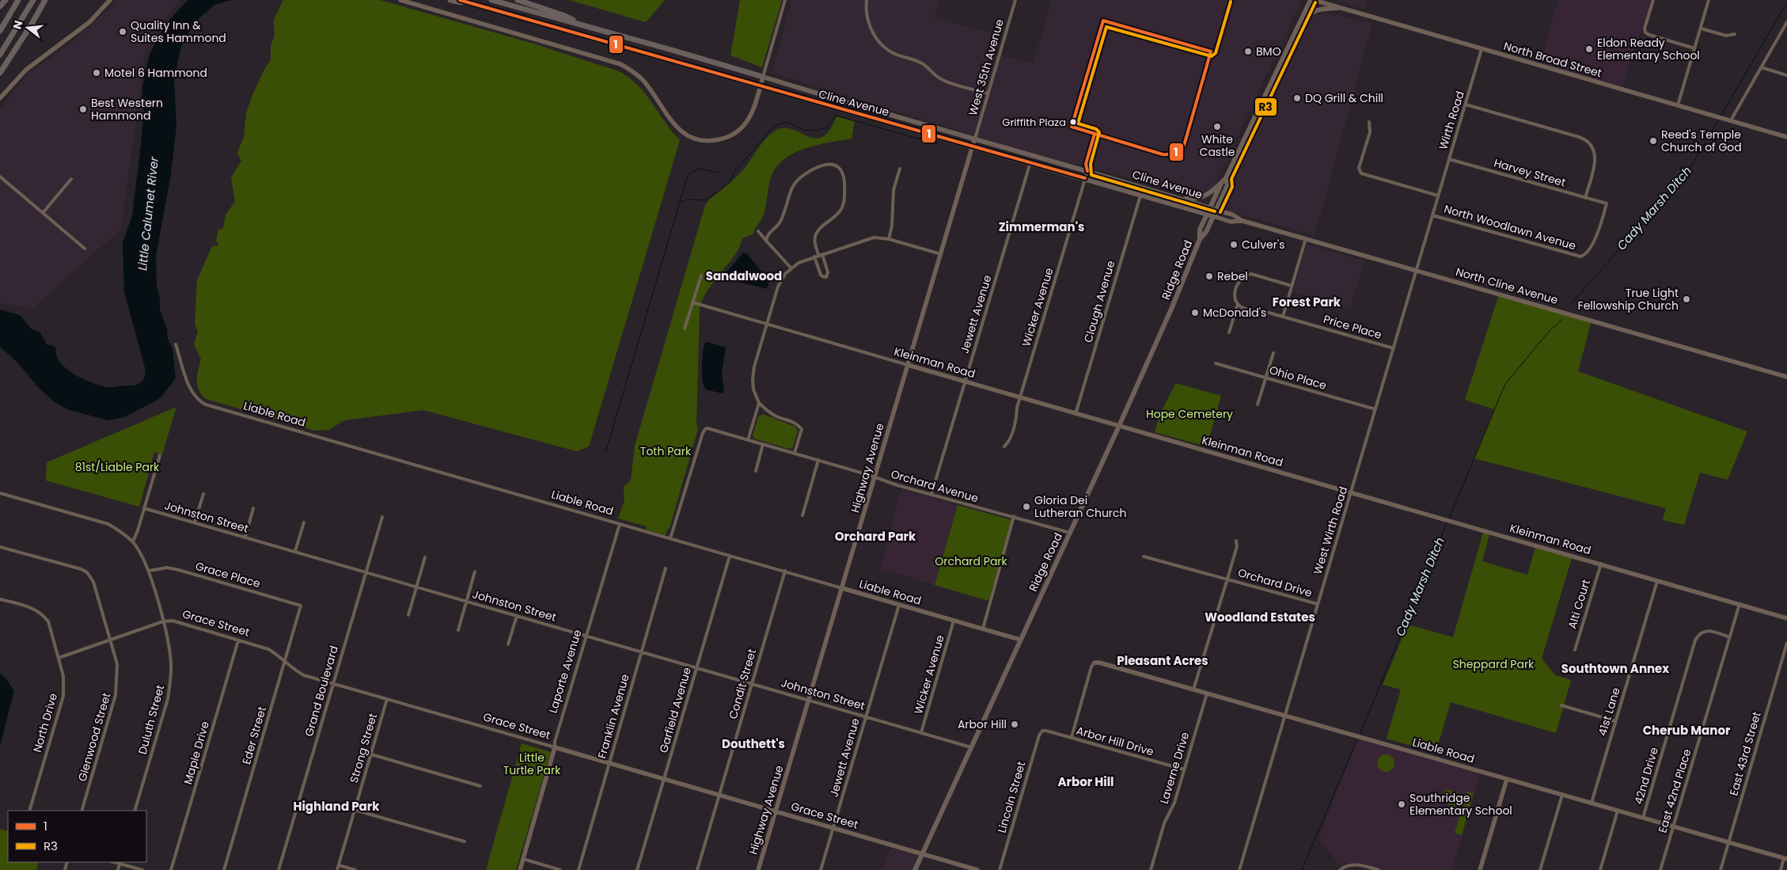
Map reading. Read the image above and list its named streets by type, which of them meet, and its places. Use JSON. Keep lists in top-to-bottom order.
{
  "streets": {
    "highway": ["Cline Avenue"],
    "main road": ["Ridge Road"],
    "street": [
      "North Broad Street",
      "West 35th Avenue",
      "Wirth Road",
      "Harvey Street",
      "North Woodlawn Avenue",
      "North Cline Avenue",
      "Clough Avenue",
      "Wicker Avenue",
      "Jewett Avenue",
      "Price Place",
      "Kleinman Road",
      "Ohio Place",
      "Liable Road",
      "Highway Avenue",
      "Orchard Avenue",
      "Johnston Street",
      "West Wirth Road",
      "Grace Place",
      "Orchard Drive",
      "Alti Court",
      "Grace Street",
      "Laporte Avenue",
      "Condit Street",
      "Grand Boulevard",
      "Garfield Avenue",
      "41st Lane",
      "Franklin Avenue",
      "Duluth Street",
      "North Drive",
      "Eder Street",
      "Glenwood Street",
      "Arbor Hill Drive",
      "Strong Street",
      "Maple Drive",
      "East 43rd Street",
      "Laverne Drive",
      "42nd Drive",
      "East 42nd Place",
      "Lincoln Street"
    ]
  },
  "crossings": [
    ["North Broad Street", "Wirth Road"],
    ["West 35th Avenue", "Cline Avenue"],
    ["West 35th Avenue", "Highway Avenue"],
    ["Cline Avenue", "Ridge Road"],
    ["Cline Avenue", "North Cline Avenue"],
    ["Cline Avenue", "Clough Avenue"],
    ["Cline Avenue", "Wicker Avenue"],
    ["Cline Avenue", "Jewett Avenue"],
    ["Cline Avenue", "Highway Avenue"],
    ["Wirth Road", "Harvey Street"],
    ["Wirth Road", "West Wirth Road"],
    ["Harvey Street", "North Woodlawn Avenue"],
    ["North Woodlawn Avenue", "West Wirth Road"],
    ["Ridge Road", "Kleinman Road"],
    ["Ridge Road", "Liable Road"],
    ["Ridge Road", "Orchard Avenue"],
    ["Ridge Road", "Johnston Street"],
    ["Ridge Road", "Grace Street"],
    ["North Cline Avenue", "West Wirth Road"],
    ["Clough Avenue", "Kleinman Road"],
    ["Wicker Avenue", "Kleinman Road"],
    ["Wicker Avenue", "Liable Road"],
    ["Wicker Avenue", "Johnston Street"],
    ["Jewett Avenue", "Kleinman Road"],
    ["Jewett Avenue", "Liable Road"],
    ["Jewett Avenue", "Orchard Avenue"],
    ["Jewett Avenue", "Johnston Street"],
    ["Jewett Avenue", "Grace Street"],
    ["Price Place", "West Wirth Road"],
    ["Kleinman Road", "Highway Avenue"],
    ["Kleinman Road", "West Wirth Road"],
    ["Kleinman Road", "Alti Court"],
    ["Kleinman Road", "41st Lane"],
    ["Kleinman Road", "East 42nd Place"],
    ["Ohio Place", "West Wirth Road"],
    ["Liable Road", "Highway Avenue"],
    ["Liable Road", "West Wirth Road"],
    ["Liable Road", "Laporte Avenue"],
    ["Liable Road", "Condit Street"],
    ["Liable Road", "Garfield Avenue"],
    ["Liable Road", "41st Lane"],
    ["Liable Road", "East 43rd Street"],
    ["Liable Road", "Laverne Drive"],
    ["Liable Road", "42nd Drive"],
    ["Liable Road", "East 42nd Place"],
    ["Highway Avenue", "Orchard Avenue"],
    ["Highway Avenue", "Johnston Street"],
    ["Highway Avenue", "Grace Street"],
    ["Johnston Street", "Laporte Avenue"],
    ["Johnston Street", "Condit Street"],
    ["Johnston Street", "Grand Boulevard"],
    ["Johnston Street", "Garfield Avenue"],
    ["Johnston Street", "Franklin Avenue"],
    ["West Wirth Road", "Orchard Drive"],
    ["Grace Place", "Duluth Street"],
    ["Grace Place", "Eder Street"],
    ["Grace Street", "Laporte Avenue"],
    ["Grace Street", "Condit Street"],
    ["Grace Street", "Grand Boulevard"],
    ["Grace Street", "Garfield Avenue"],
    ["Grace Street", "Franklin Avenue"],
    ["Grace Street", "Duluth Street"],
    ["Grace Street", "North Drive"],
    ["Grace Street", "Eder Street"],
    ["Grace Street", "Glenwood Street"],
    ["Grace Street", "Strong Street"],
    ["Grace Street", "Maple Drive"],
    ["Arbor Hill Drive", "Laverne Drive"],
    ["Arbor Hill Drive", "Lincoln Street"],
    ["42nd Drive", "East 42nd Place"]
  ],
  "districts": [
    "Zimmerman's",
    "Sandalwood",
    "Forest Park",
    "Orchard Park",
    "Woodland Estates",
    "Pleasant Acres",
    "Southtown Annex",
    "Cherub Manor",
    "Douthett's",
    "Arbor Hill",
    "Highland Park"
  ],
  "water": ["Cady Marsh Ditch", "Little Calumet River"],
  "parks": [
    "Hope Cemetery",
    "Toth Park",
    "81st/Liable Park",
    "Orchard Park",
    "Sheppard Park",
    "Little Turtle Park"
  ],
  "places": [
    "Quality Inn & Suites Hammond",
    "Eldon Ready Elementary School",
    "BMO",
    "Motel 6 Hammond",
    "DQ Grill & Chill",
    "Best Western Hammond",
    "Griffith Plaza",
    "White Castle",
    "Reed's Temple Church of God",
    "Culver's",
    "Rebel",
    "True Light Fellowship Church",
    "McDonald's",
    "Gloria Dei Lutheran Church",
    "Arbor Hill",
    "Southridge Elementary School"
  ],
  "lines": ["transit line 1", "transit line R3"],
  "legend": ["1", "R3"],
  "north": "left"
}
